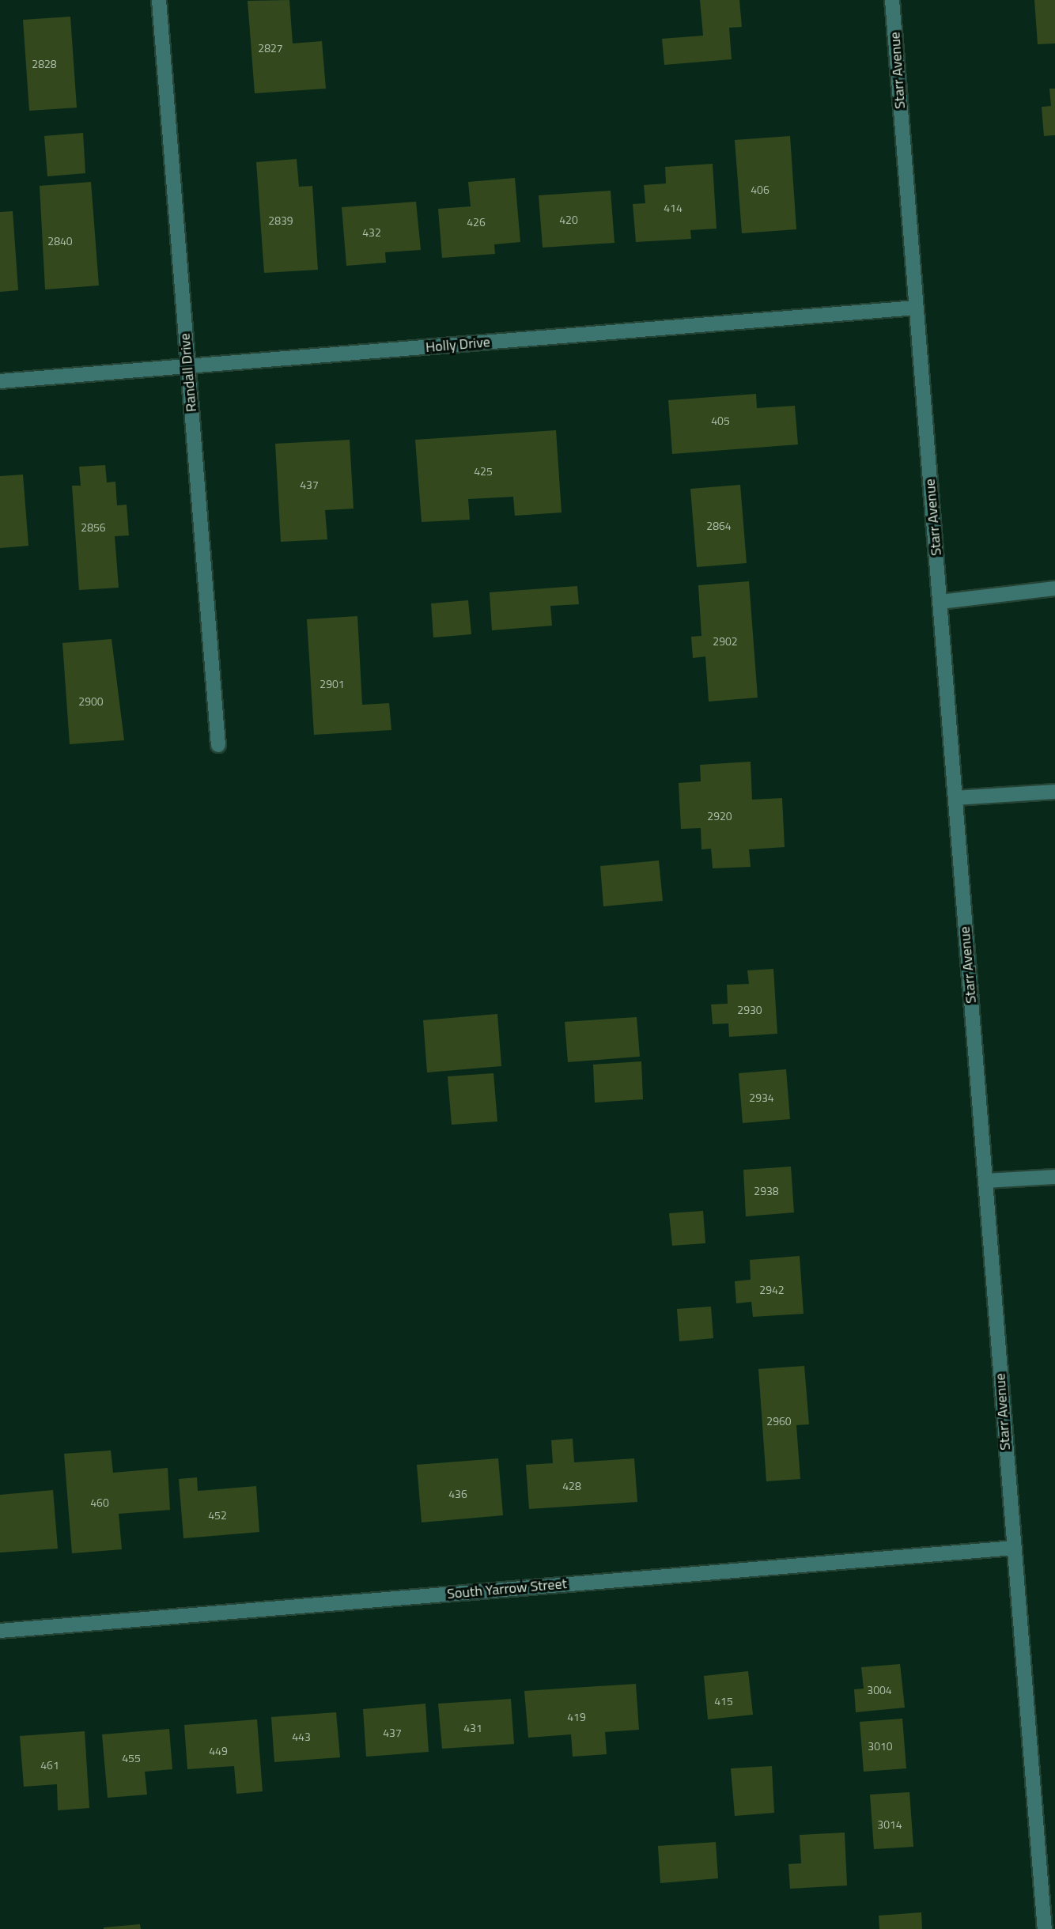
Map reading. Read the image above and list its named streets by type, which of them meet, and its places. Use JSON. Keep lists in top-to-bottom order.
{
  "streets": {
    "street": [
      "Starr Avenue",
      "Holly Drive",
      "Randall Drive",
      "South Yarrow Street"
    ]
  },
  "crossings": [
    ["Starr Avenue", "Holly Drive"],
    ["Starr Avenue", "South Yarrow Street"],
    ["Holly Drive", "Randall Drive"]
  ],
  "house_numbers": [
    "2827",
    "2828",
    "406",
    "414",
    "420",
    "2839",
    "426",
    "432",
    "2840",
    "405",
    "425",
    "437",
    "2864",
    "2856",
    "2902",
    "2901",
    "2900",
    "2920",
    "2930",
    "2934",
    "2938",
    "2942",
    "2960",
    "428",
    "436",
    "460",
    "452",
    "3004",
    "415",
    "419",
    "431",
    "437",
    "443",
    "3010",
    "449",
    "455",
    "461",
    "3014"
  ]
}
